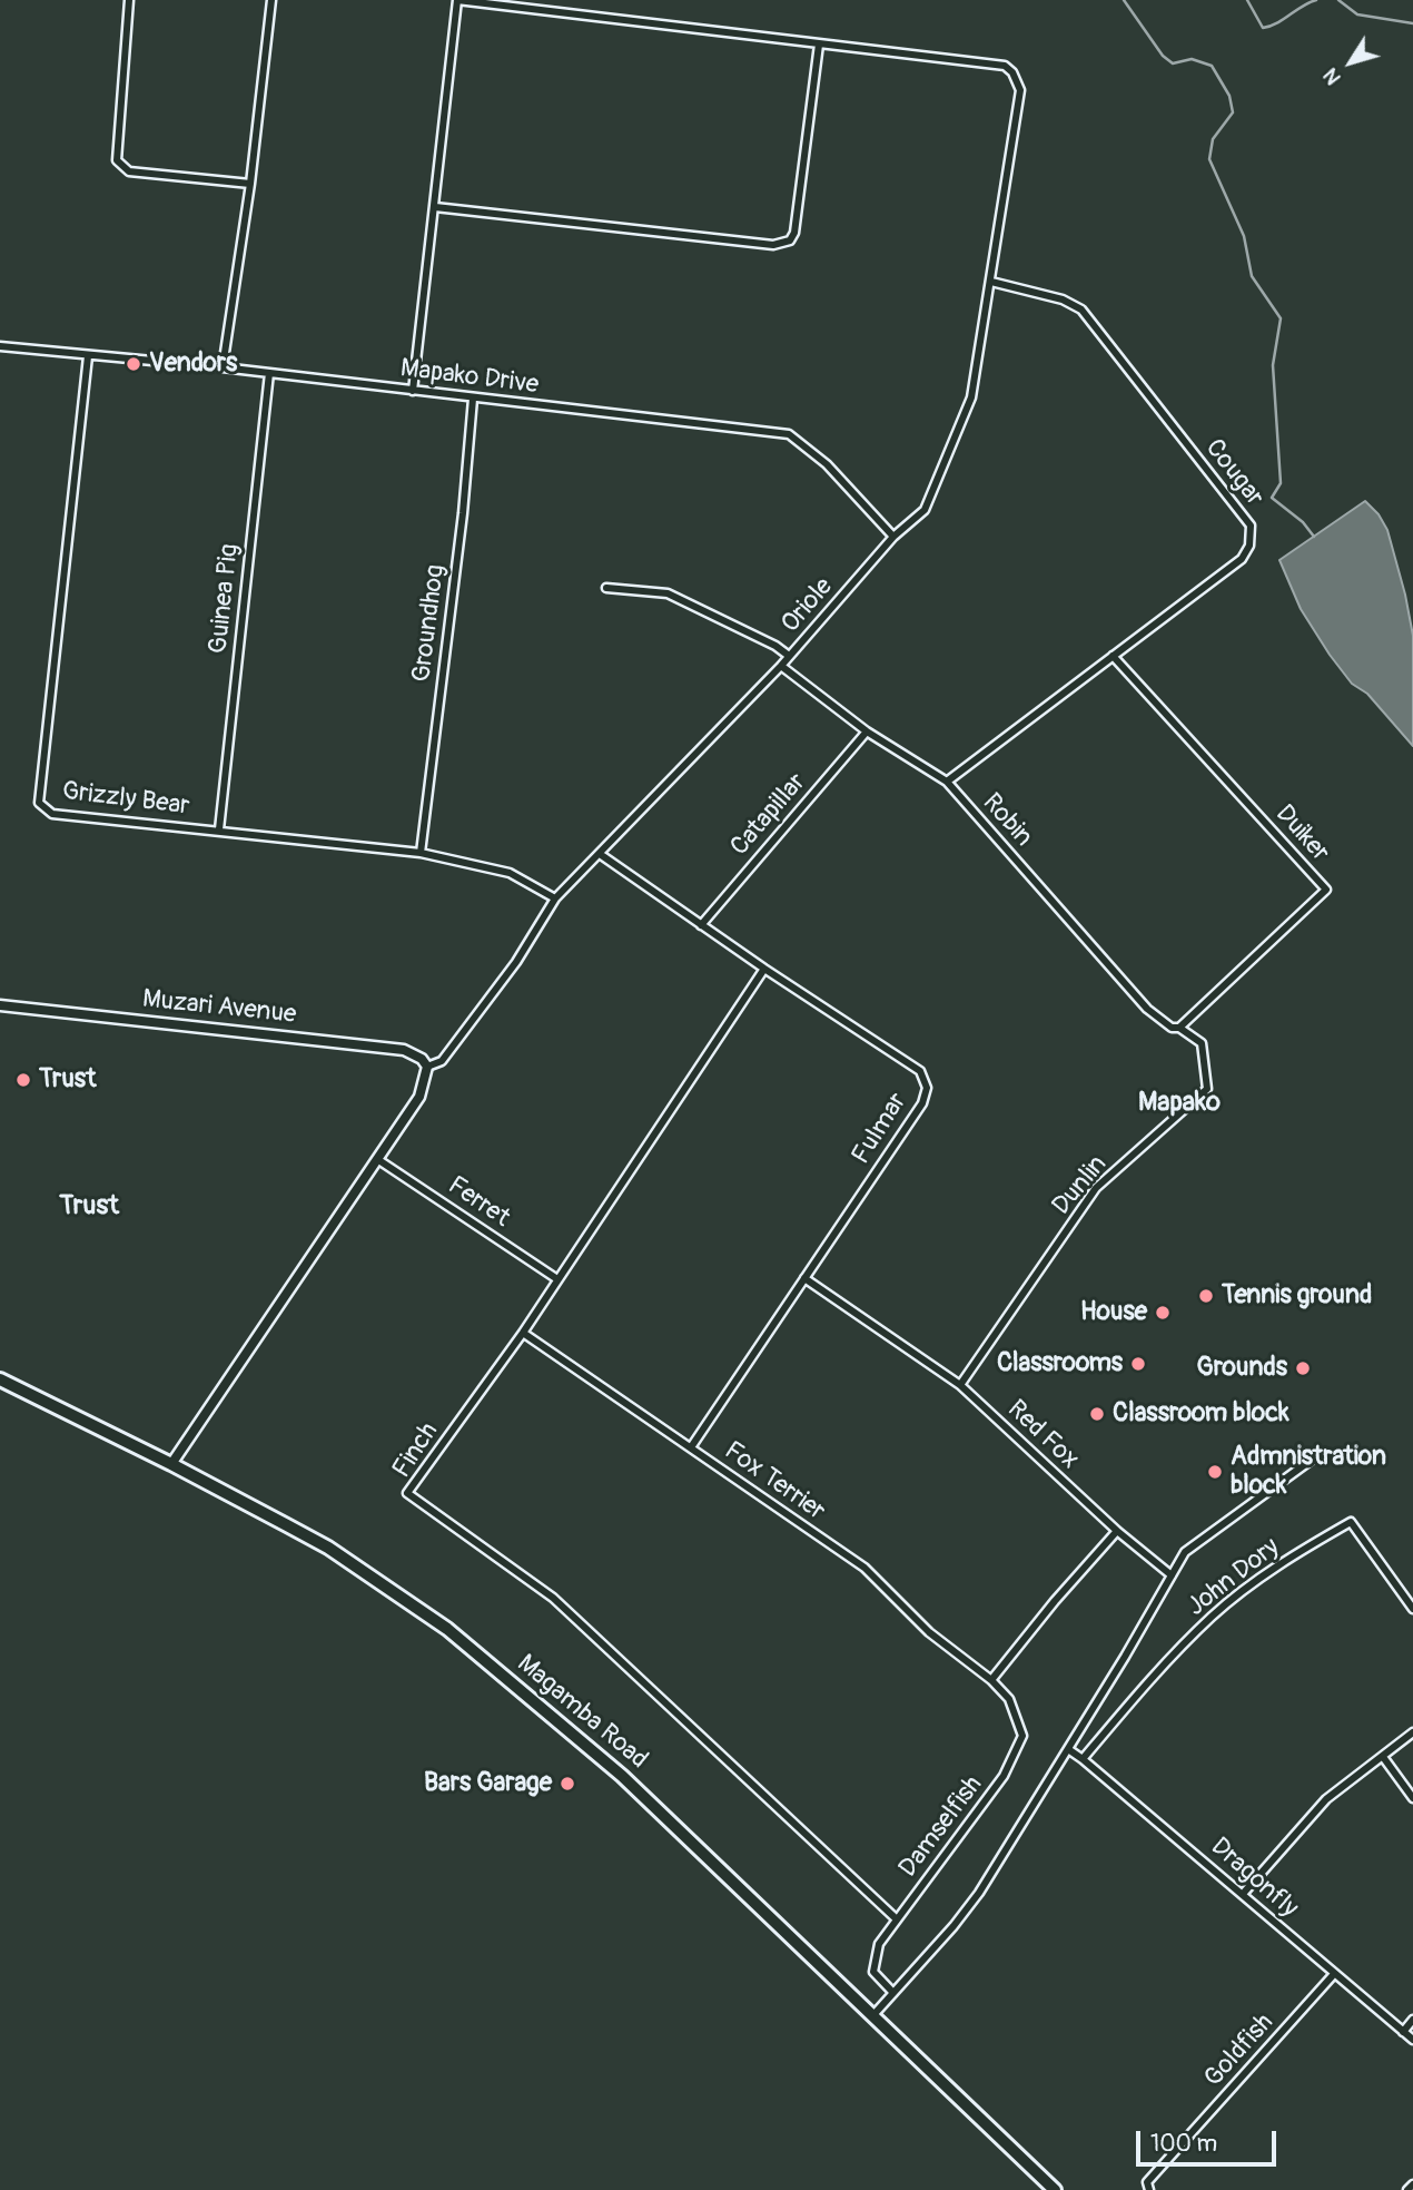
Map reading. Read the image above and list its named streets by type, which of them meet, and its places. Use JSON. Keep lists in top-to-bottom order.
{
  "streets": {
    "highway": ["Magamba Road"],
    "street": [
      "Mapako Drive",
      "Cougar",
      "Guinea Pig",
      "Oriole",
      "Groundhog",
      "Grizzly Bear",
      "Catapillar",
      "Robin",
      "Duiker",
      "Muzari Avenue",
      "Fulmar",
      "Dunlin",
      "Ferret",
      "Red Fox",
      "Finch",
      "Fox Terrier",
      "John Dory",
      "Damselfish",
      "Dragonfly",
      "Goldfish"
    ]
  },
  "crossings": [
    ["Mapako Drive", "Guinea Pig"],
    ["Mapako Drive", "Oriole"],
    ["Mapako Drive", "Groundhog"],
    ["Mapako Drive", "Grizzly Bear"],
    ["Cougar", "Oriole"],
    ["Cougar", "Robin"],
    ["Cougar", "Duiker"],
    ["Guinea Pig", "Grizzly Bear"],
    ["Oriole", "Grizzly Bear"],
    ["Oriole", "Robin"],
    ["Oriole", "Muzari Avenue"],
    ["Oriole", "Fulmar"],
    ["Groundhog", "Grizzly Bear"],
    ["Catapillar", "Robin"],
    ["Catapillar", "Fulmar"],
    ["Robin", "Duiker"],
    ["Robin", "Dunlin"],
    ["Duiker", "Dunlin"],
    ["Fulmar", "Red Fox"],
    ["Fulmar", "Finch"],
    ["Fulmar", "Fox Terrier"],
    ["Dunlin", "Red Fox"],
    ["Ferret", "Finch"],
    ["Finch", "Fox Terrier"],
    ["Finch", "Damselfish"],
    ["Fox Terrier", "Damselfish"],
    ["John Dory", "Dragonfly"],
    ["Dragonfly", "Goldfish"]
  ],
  "districts": ["Mapako", "Trust"],
  "places": [
    "Vendors",
    "Trust",
    "Tennis ground",
    "House",
    "Classrooms",
    "Grounds",
    "Classroom block",
    "Admnistration block",
    "Bars Garage"
  ],
  "scale_bar": "100 m",
  "north": "bottom left"
}
